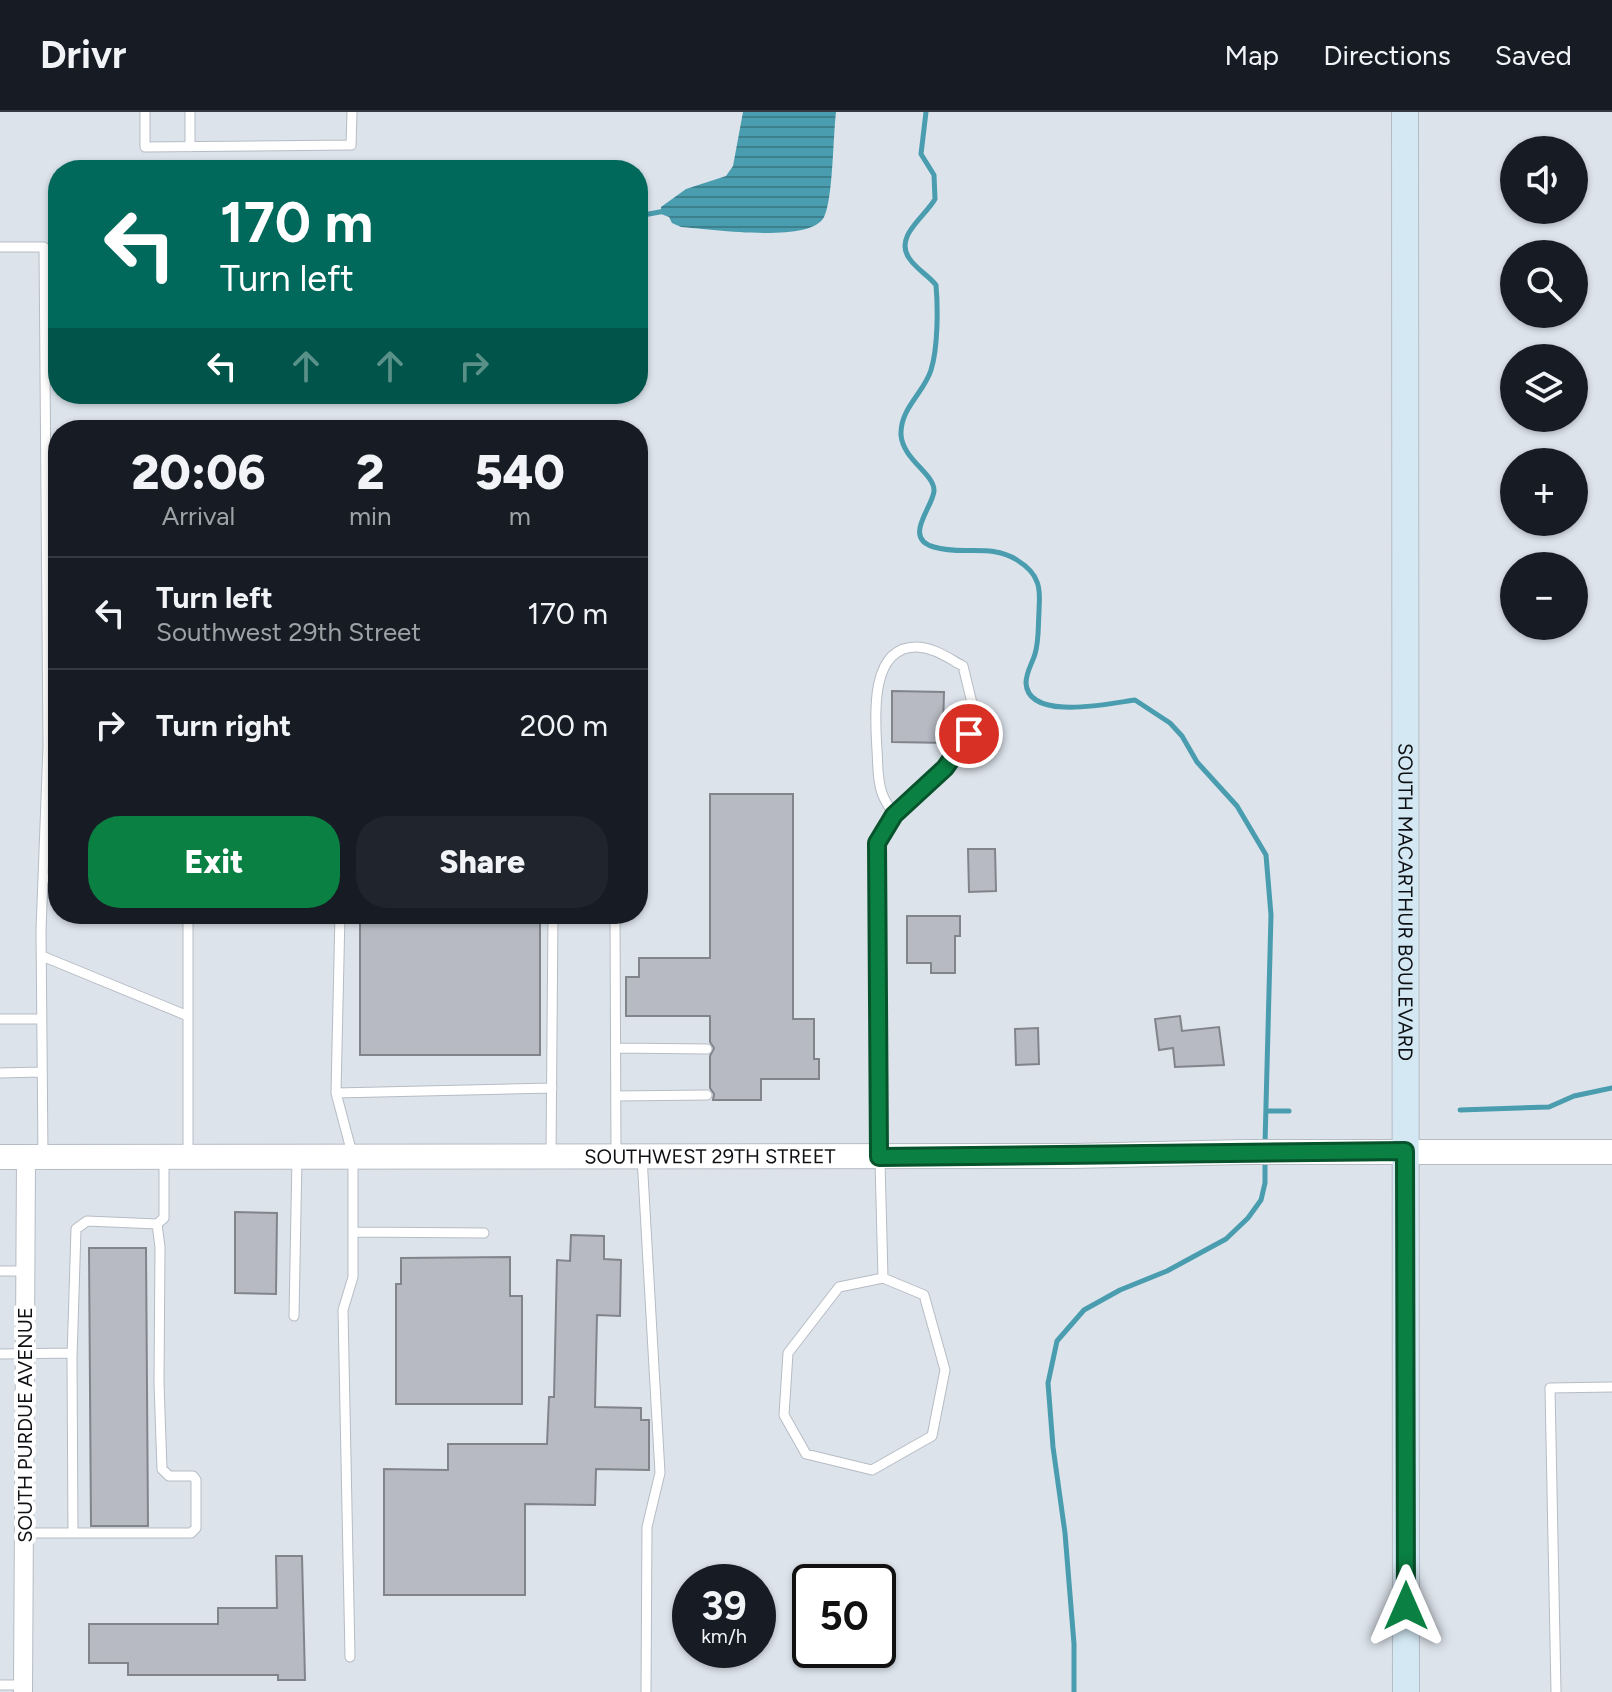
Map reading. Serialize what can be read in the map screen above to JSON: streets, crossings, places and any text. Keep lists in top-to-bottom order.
{
  "streets": {
    "main road": ["SOUTH MACARTHUR BOULEVARD"],
    "street": ["SOUTHWEST 29TH STREET", "SOUTH PURDUE AVENUE"]
  },
  "crossings": [
    ["SOUTH MACARTHUR BOULEVARD", "SOUTHWEST 29TH STREET"],
    ["SOUTHWEST 29TH STREET", "SOUTH PURDUE AVENUE"]
  ],
  "page": {
    "header": "Drivr",
    "nav": ["Map", "Directions", "Saved"],
    "map_buttons": ["+", "−"],
    "turn": ["170 m", "Turn left"],
    "eta": [
      "20:06",
      "Arrival",
      "2",
      "min",
      "540",
      "m"
    ],
    "list": [
      {
        "name": "Turn left",
        "note": "Southwest 29th Street",
        "value": "170 m"
      },
      {
        "name": "Turn right",
        "value": "200 m"
      }
    ],
    "buttons": ["Exit", "Share"],
    "speed": "39 km/h",
    "limit": "50"
  }
}
